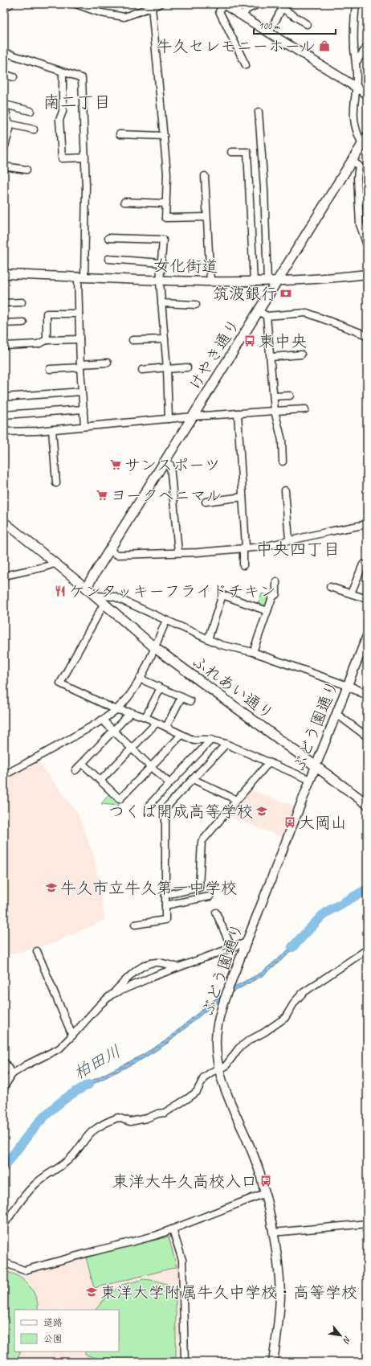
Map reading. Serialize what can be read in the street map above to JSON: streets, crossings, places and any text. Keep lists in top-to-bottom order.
{
  "streets": {
    "main road": ["けやき通り", "ふれあい通り"],
    "street": ["女化街道", "ぶどう園通り"]
  },
  "crossings": [
    ["女化街道", "けやき通り"],
    ["けやき通り", "ふれあい通り"],
    ["ふれあい通り", "ぶどう園通り"]
  ],
  "districts": ["南二丁目", "中央四丁目"],
  "water": ["柏田川"],
  "places": {
    "shop": ["牛久セレモニーホール"],
    "bank": ["筑波銀行"],
    "bus stop": ["東中央", "大岡山", "東洋大牛久高校入口"],
    "supermarket": ["サンスポーツ", "ヨークベニマル"],
    "restaurant": ["ケンタッキーフライドチキン"],
    "school or university": ["つくば開成高等学校", "牛久市立牛久第一中学校", "東洋大学附属牛久中学校・高等学校"]
  },
  "legend": ["道路", "公園"],
  "scale_bar": "100 m",
  "north": "bottom right"
}
